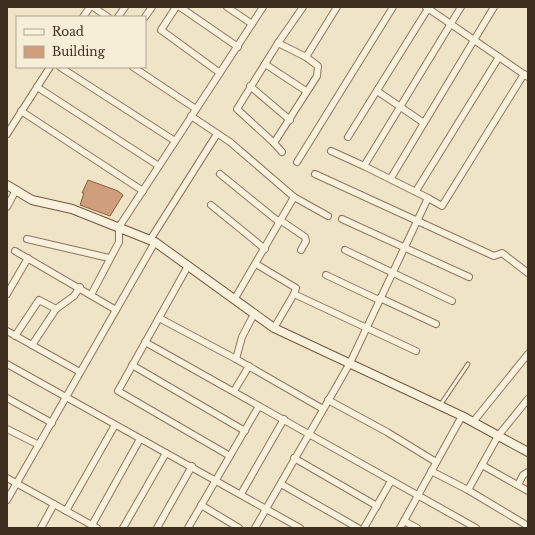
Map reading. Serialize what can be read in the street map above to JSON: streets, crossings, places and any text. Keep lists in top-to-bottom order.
{
  "legend": ["Road", "Building"]
}
